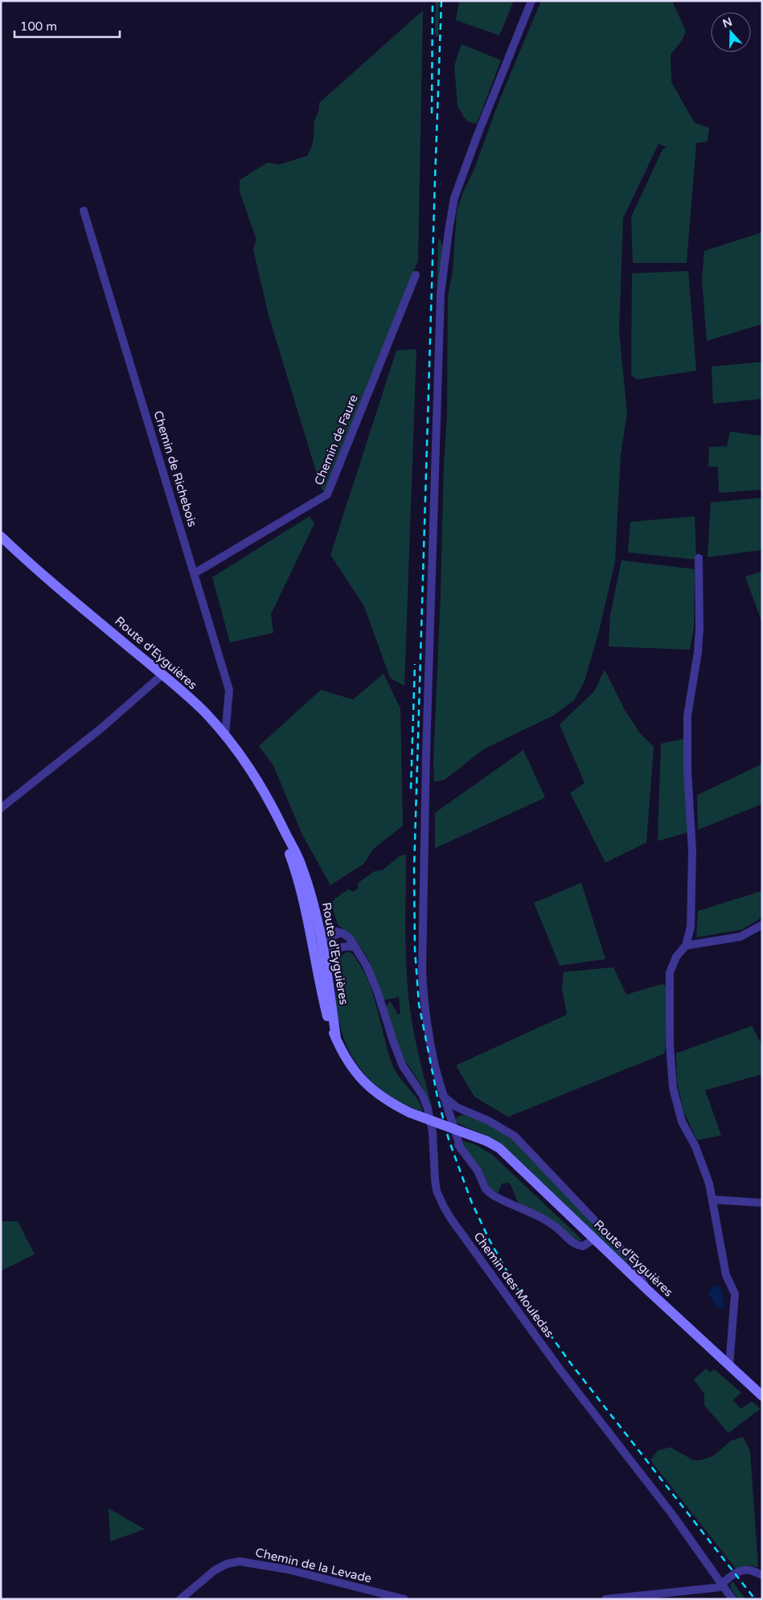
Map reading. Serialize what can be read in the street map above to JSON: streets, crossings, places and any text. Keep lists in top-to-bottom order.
{
  "streets": {
    "main road": ["Route d'Eyguières"],
    "street": [
      "Chemin de Faure",
      "Chemin de Richebois",
      "Chemin des Mouledas",
      "Chemin de la Levade"
    ]
  },
  "crossings": [
    ["Chemin de Faure", "Chemin de Richebois"],
    ["Chemin de Richebois", "Route d'Eyguières"]
  ],
  "scale_bar": "100 m",
  "north": "top"
}
